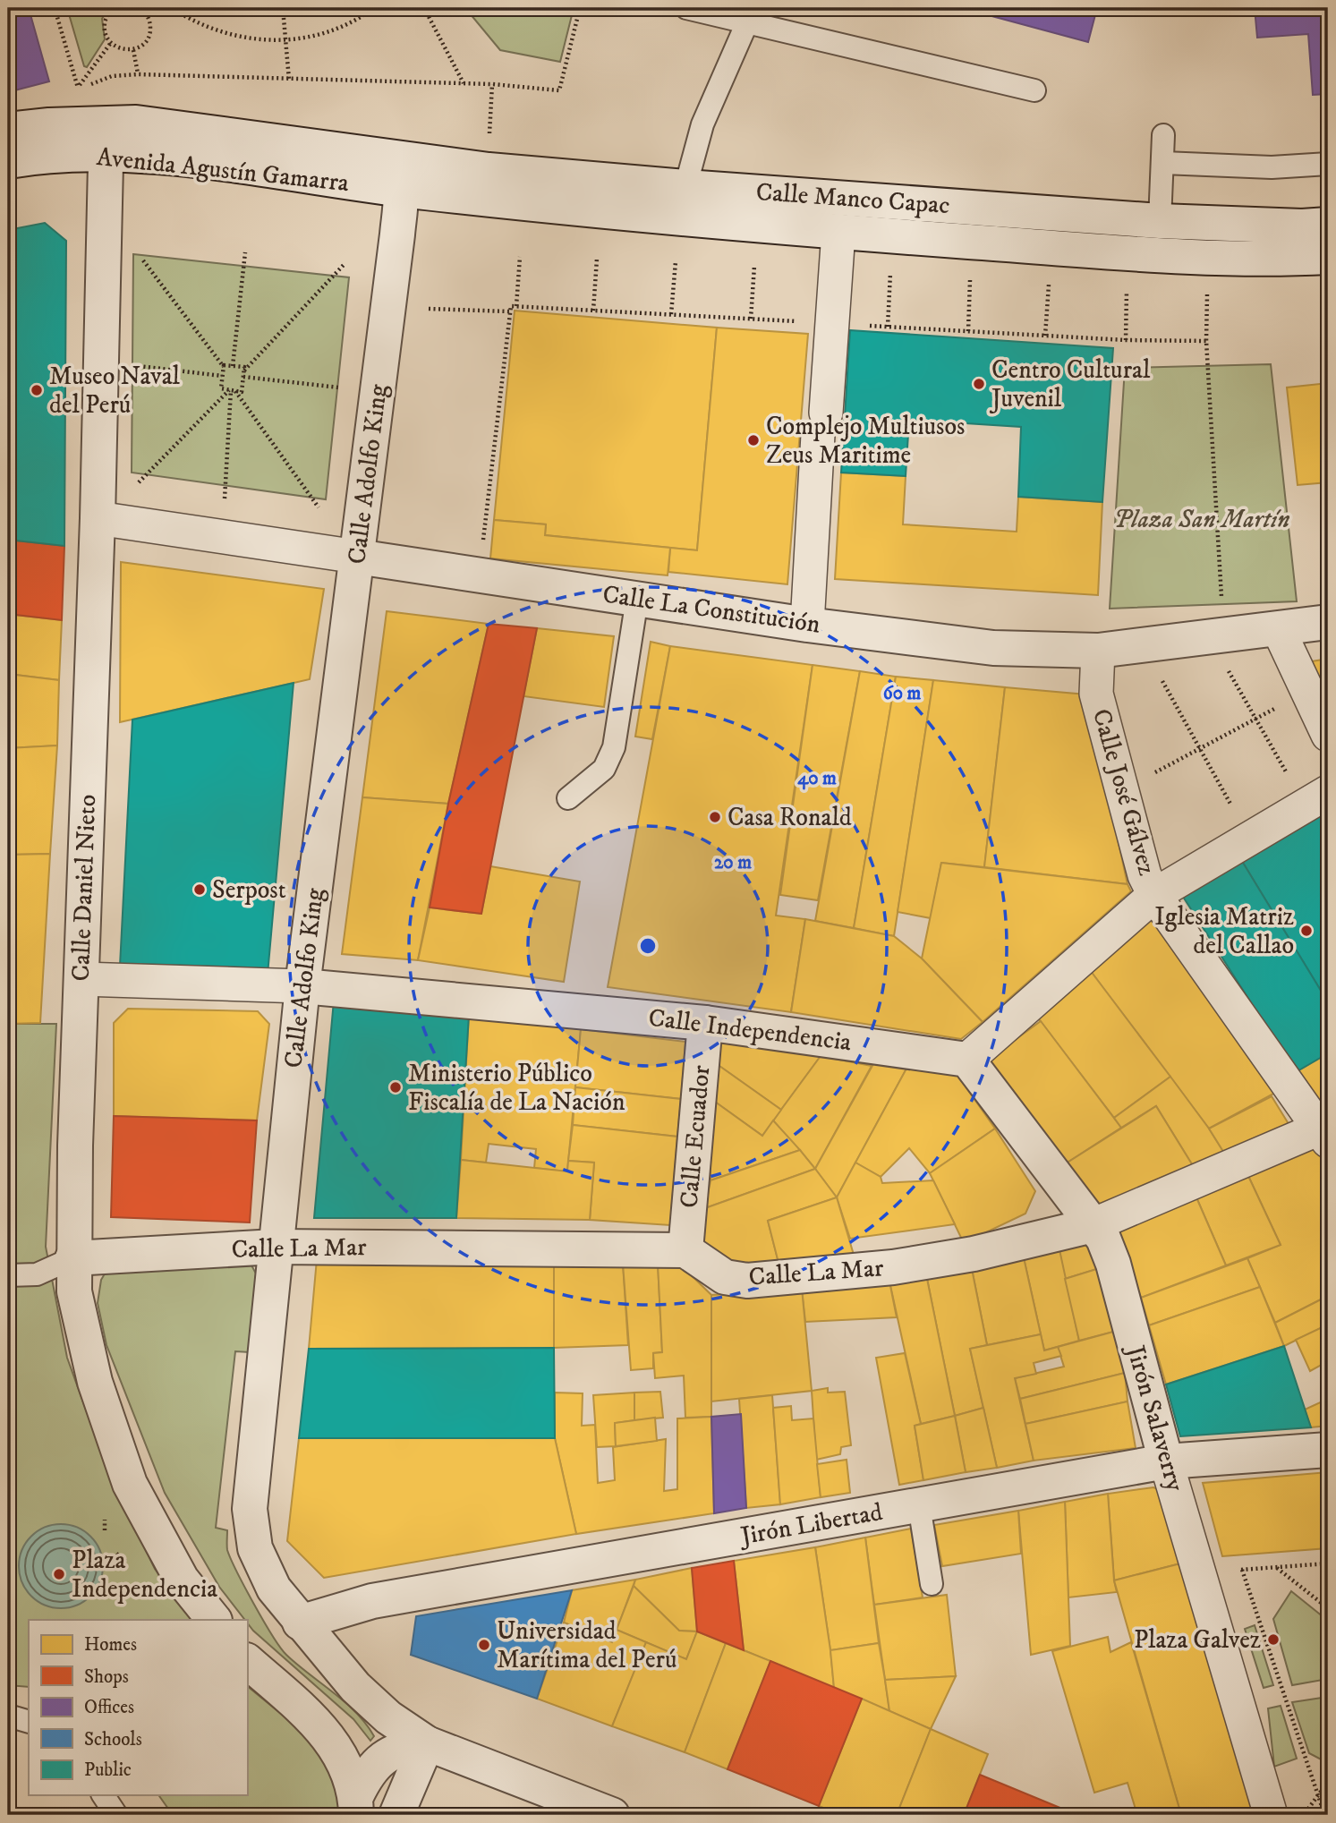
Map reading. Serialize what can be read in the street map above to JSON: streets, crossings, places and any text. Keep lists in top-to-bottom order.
{
  "streets": {
    "street": [
      "Avenida Agustín Gamarra",
      "Calle Manco Capac",
      "Calle Adolfo King",
      "Calle La Constitución",
      "Calle José Gálvez",
      "Calle Daniel Nieto",
      "Calle Independencia",
      "Calle Ecuador",
      "Calle La Mar",
      "Jirón Salaverry",
      "Jirón Libertad"
    ]
  },
  "crossings": [
    ["Avenida Agustín Gamarra", "Calle Manco Capac"],
    ["Avenida Agustín Gamarra", "Calle Adolfo King"],
    ["Avenida Agustín Gamarra", "Calle Daniel Nieto"],
    ["Calle Manco Capac", "Calle Adolfo King"],
    ["Calle Adolfo King", "Calle La Constitución"],
    ["Calle Adolfo King", "Calle Independencia"],
    ["Calle Adolfo King", "Calle La Mar"],
    ["Calle Adolfo King", "Jirón Libertad"],
    ["Calle La Constitución", "Calle José Gálvez"],
    ["Calle La Constitución", "Calle Daniel Nieto"],
    ["Calle José Gálvez", "Calle La Mar"],
    ["Calle Daniel Nieto", "Calle Independencia"],
    ["Calle Daniel Nieto", "Calle La Mar"],
    ["Calle Independencia", "Calle Ecuador"],
    ["Calle Independencia", "Jirón Salaverry"],
    ["Calle Ecuador", "Calle La Mar"],
    ["Calle La Mar", "Jirón Salaverry"],
    ["Jirón Salaverry", "Jirón Libertad"]
  ],
  "parks": ["Plaza San Martín"],
  "places": [
    "Centro Cultural Juvenil",
    "Museo Naval del Perú",
    "Complejo Multiusos Zeus Maritime",
    "Casa Ronald",
    "Serpost",
    "Iglesia Matriz del Callao",
    "Ministerio Público Fiscalía de La Nación",
    "Plaza Independencia",
    "Plaza Galvez",
    "Universidad Marítima del Perú"
  ],
  "legend": [
    "Homes",
    "Shops",
    "Offices",
    "Schools",
    "Public"
  ],
  "rings": ["60 m", "40 m", "20 m"]
}
